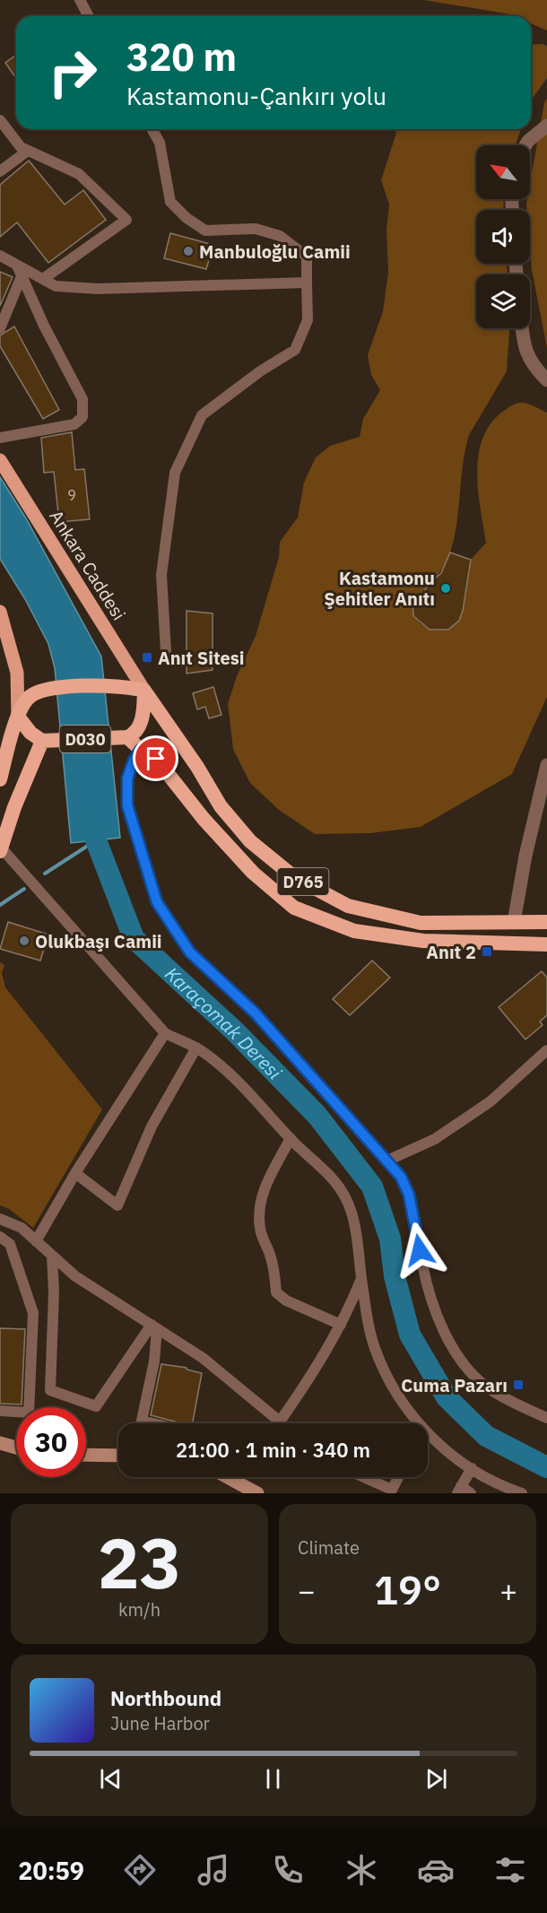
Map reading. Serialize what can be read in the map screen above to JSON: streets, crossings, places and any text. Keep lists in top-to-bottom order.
{
  "streets": {
    "highway": ["D030", "D765"],
    "main road": ["Ankara Caddesi"]
  },
  "crossings": [
    ["Ankara Caddesi", "D030"],
    ["Ankara Caddesi", "D765"],
    ["D030", "D765"]
  ],
  "water": ["Karaçomak Deresi"],
  "places": {
    "other": ["Manbuloğlu Camii", "Kastamonu Şehitler Anıtı", "Olukbaşı Camii"],
    "transit": ["Anıt Sitesi", "Anıt 2", "Cuma Pazarı"]
  },
  "house_numbers": ["9"],
  "north": "top left",
  "page": {
    "turn": ["320 m", "Kastamonu-Çankırı yolu"],
    "limit": "30",
    "trip": "21:00 · 1 min · 340 m",
    "tile": [
      ["23", "km/h"],
      "Climate"
    ],
    "heat": ["−", "19°", "+"],
    "song": ["Northbound", "June Harbor"],
    "tabs": "20:59"
  }
}
